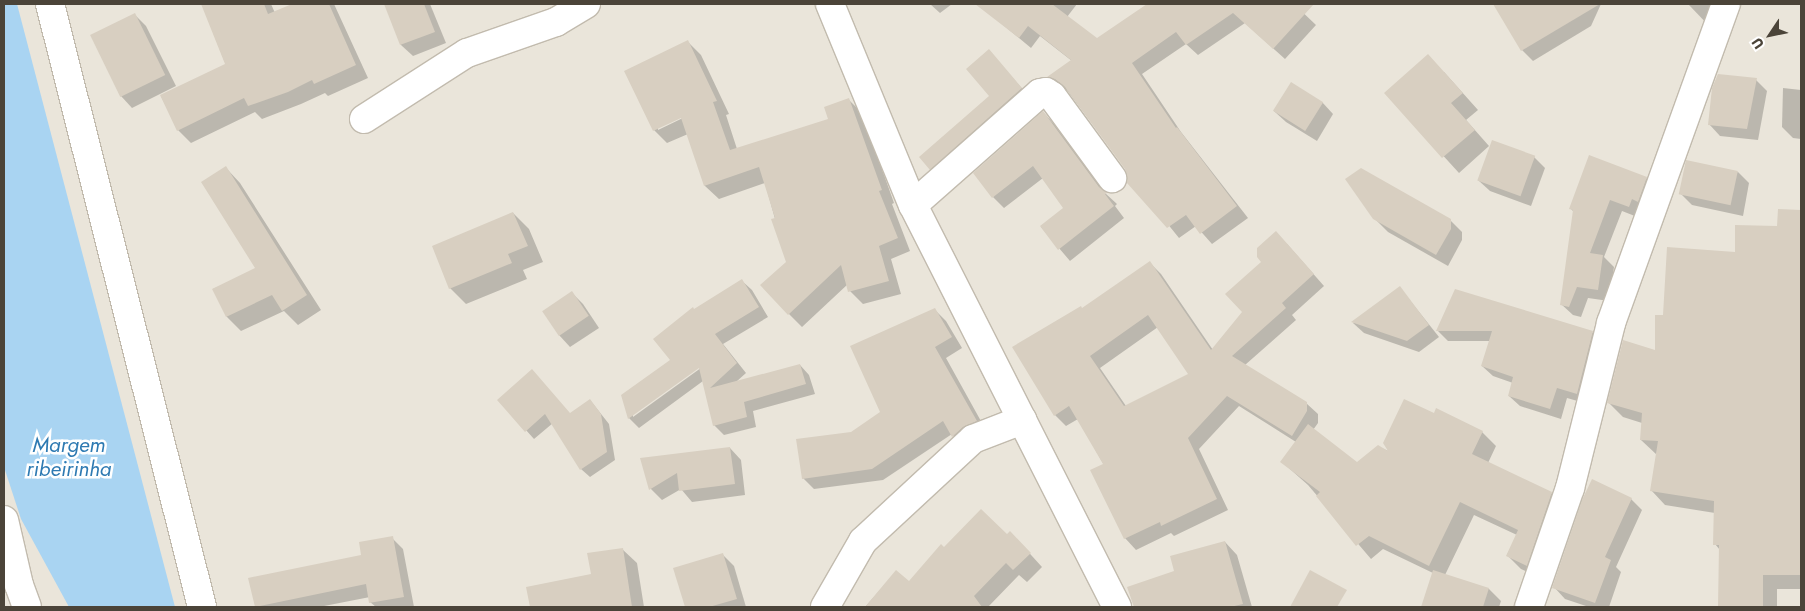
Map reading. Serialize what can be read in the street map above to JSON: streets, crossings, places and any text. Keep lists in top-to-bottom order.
{
  "water": ["Margem ribeirinha"],
  "north": "bottom left"
}
